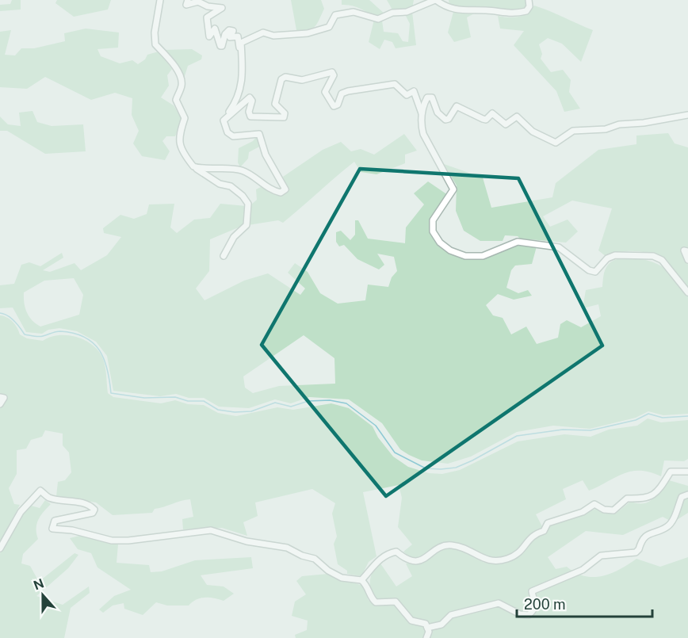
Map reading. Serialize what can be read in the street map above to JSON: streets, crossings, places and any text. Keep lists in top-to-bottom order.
{
  "scale_bar": "200 m",
  "north": "top"
}
